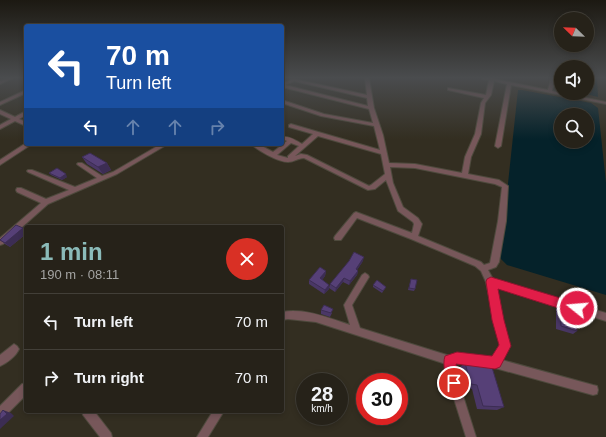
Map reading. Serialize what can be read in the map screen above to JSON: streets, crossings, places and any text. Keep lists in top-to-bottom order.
{
  "north": "top left",
  "page": {
    "turn": ["70 m", "Turn left"],
    "heading": ["1 min", "190 m · 08:11"],
    "list": [
      {
        "name": "Turn left",
        "value": "70 m"
      },
      {
        "name": "Turn right",
        "value": "70 m"
      }
    ],
    "speed": "28 km/h",
    "limit": "30"
  }
}
